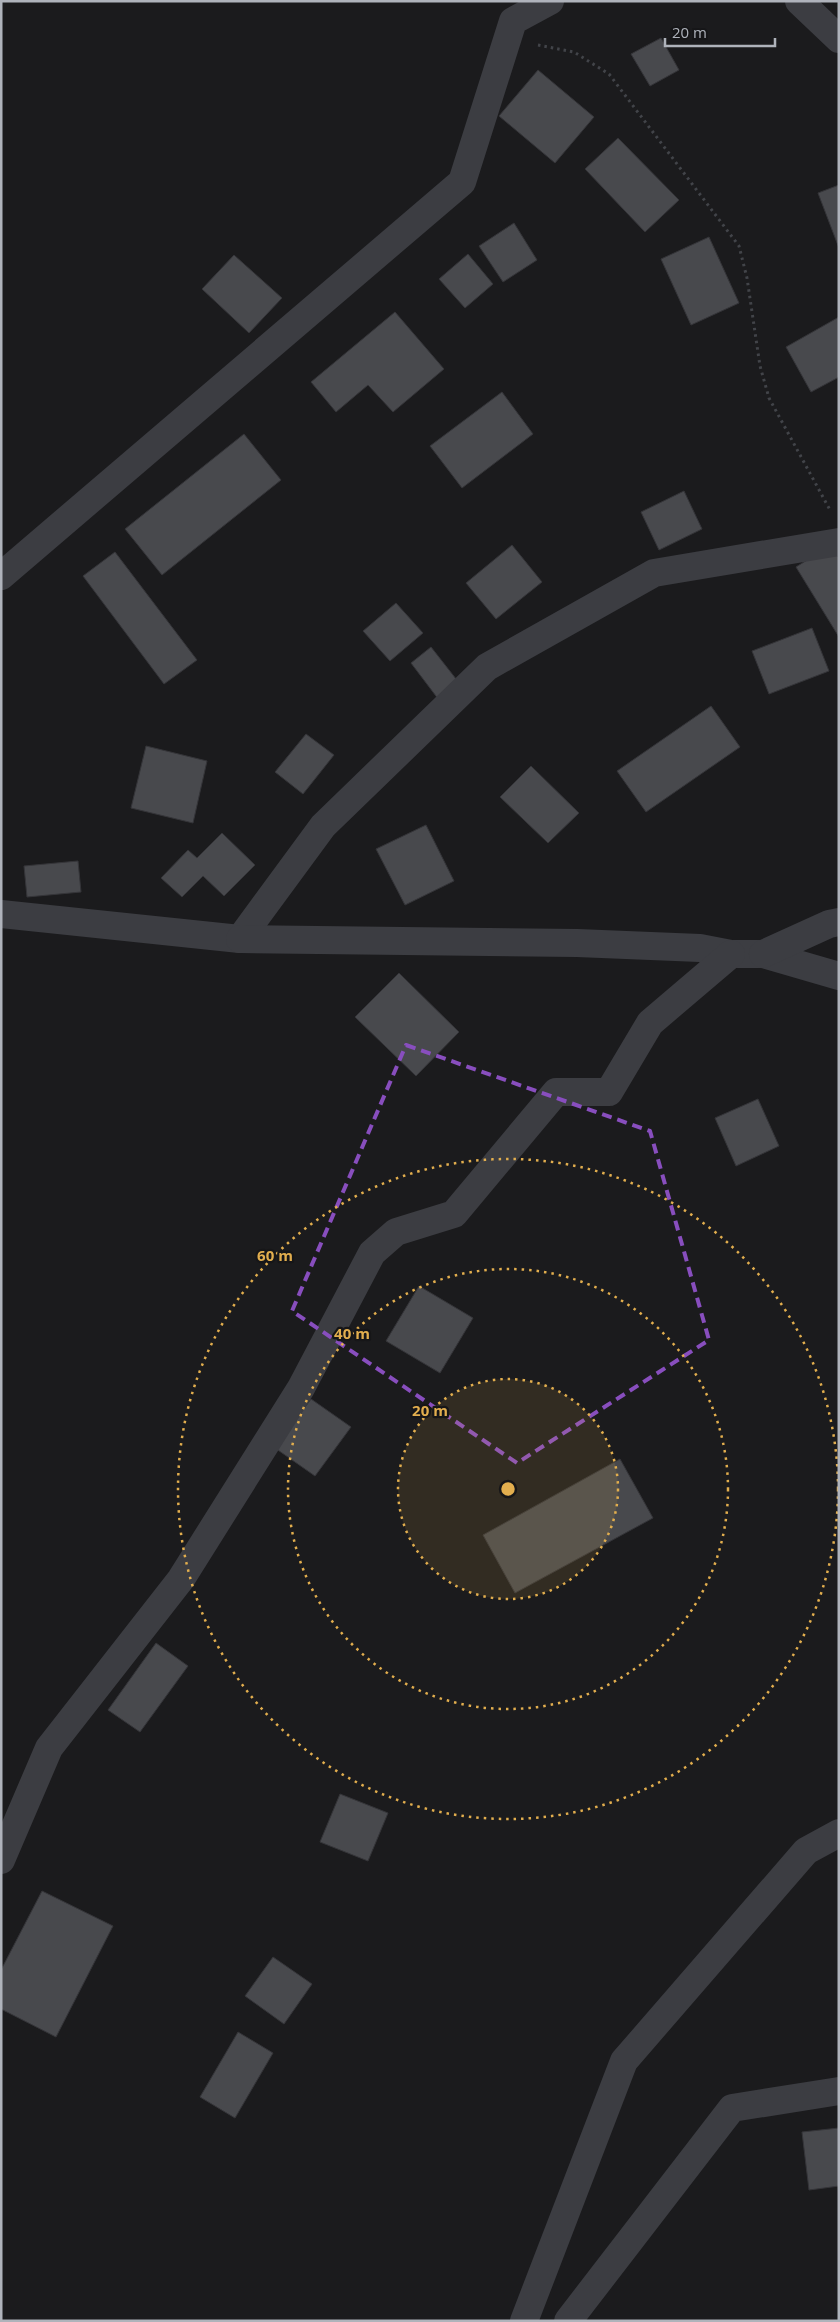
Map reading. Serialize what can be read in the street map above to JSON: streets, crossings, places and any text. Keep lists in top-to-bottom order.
{
  "scale_bar": "20 m",
  "rings": ["60 m", "40 m", "20 m"]
}
